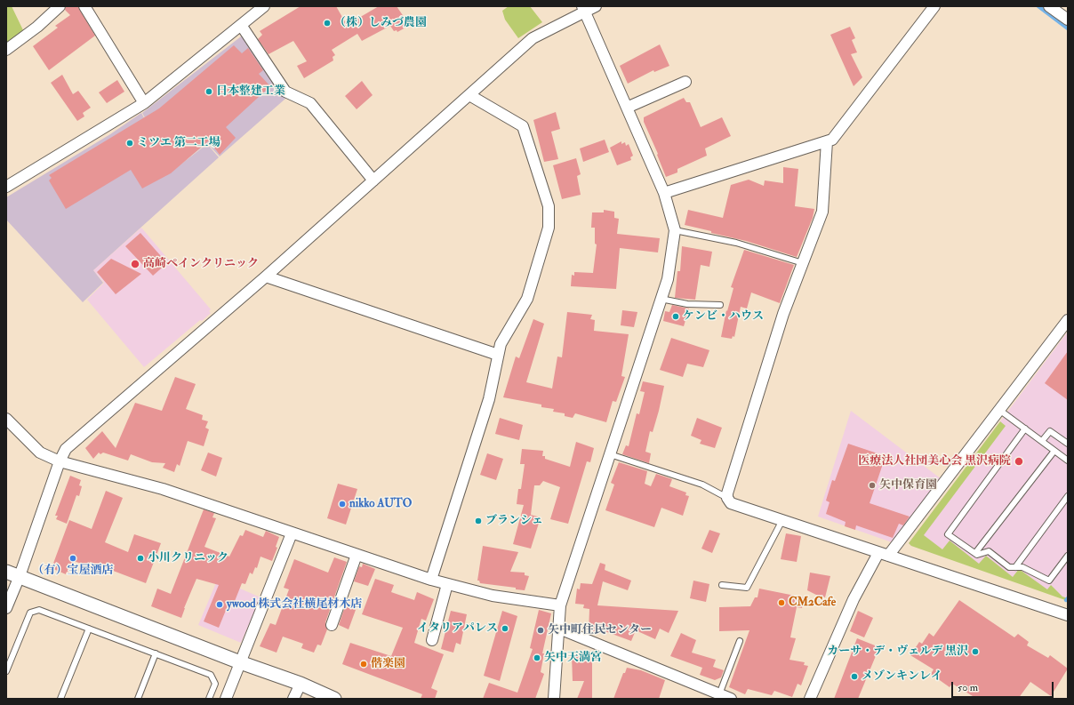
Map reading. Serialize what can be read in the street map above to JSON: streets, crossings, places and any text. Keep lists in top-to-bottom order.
{
  "places": [
    "（株）しみづ農園",
    "日本整建工業",
    "ミツエ 第二工場",
    "高崎ペインクリニック",
    "ケンビ・ハウス",
    "医療法人社団美心会 黒沢病院",
    "矢中保育園",
    "nikko AUTO",
    "ブランシェ",
    "（有）宝屋酒店",
    "小川クリニック",
    "CM2Cafe",
    "ywood 株式会社横尾材木店",
    "イタリアパレス",
    "矢中町住民センター",
    "カーサ・デ・ヴェルデ 黒沢",
    "矢中天満宮",
    "偕楽園",
    "メゾンキンレイ"
  ],
  "scale_bar": "50 m"
}
